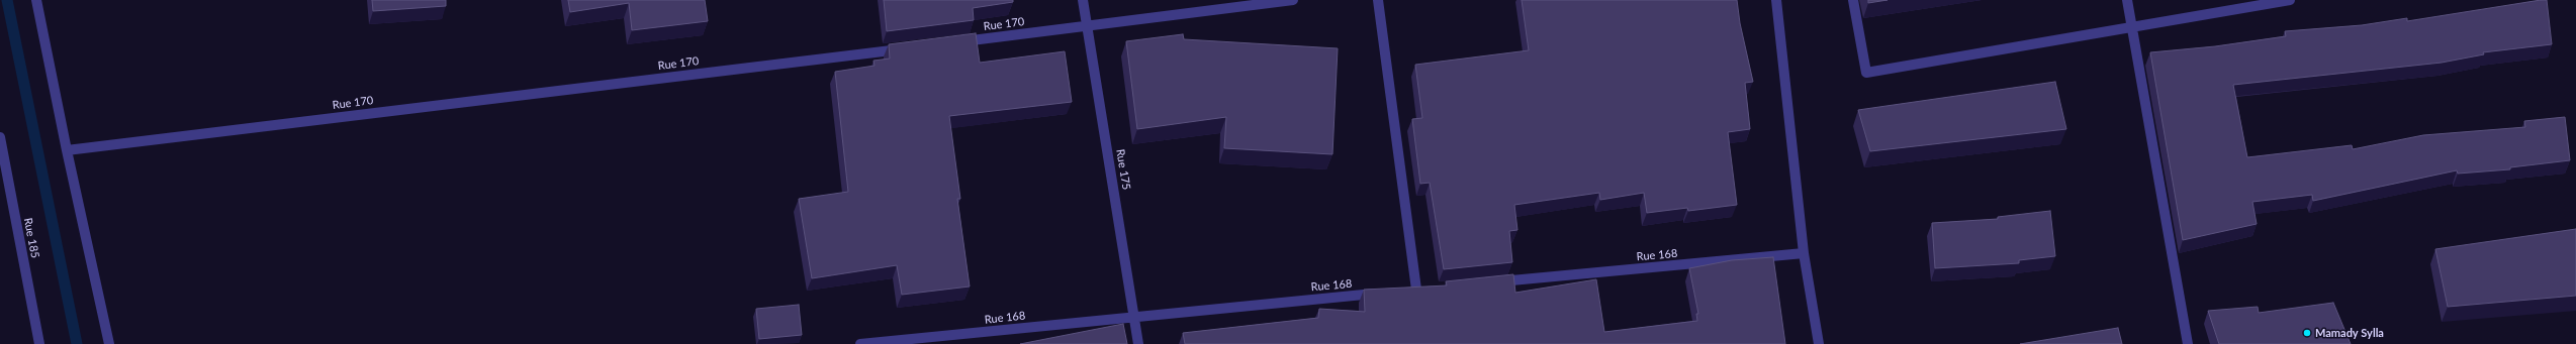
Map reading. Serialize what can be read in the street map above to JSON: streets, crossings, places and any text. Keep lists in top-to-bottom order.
{
  "streets": {
    "street": [
      "Rue 170",
      "Rue 175",
      "Rue 185",
      "Rue 168"
    ]
  },
  "crossings": [
    ["Rue 170", "Rue 175"],
    ["Rue 175", "Rue 168"]
  ],
  "places": ["Mamady Sylla"]
}
